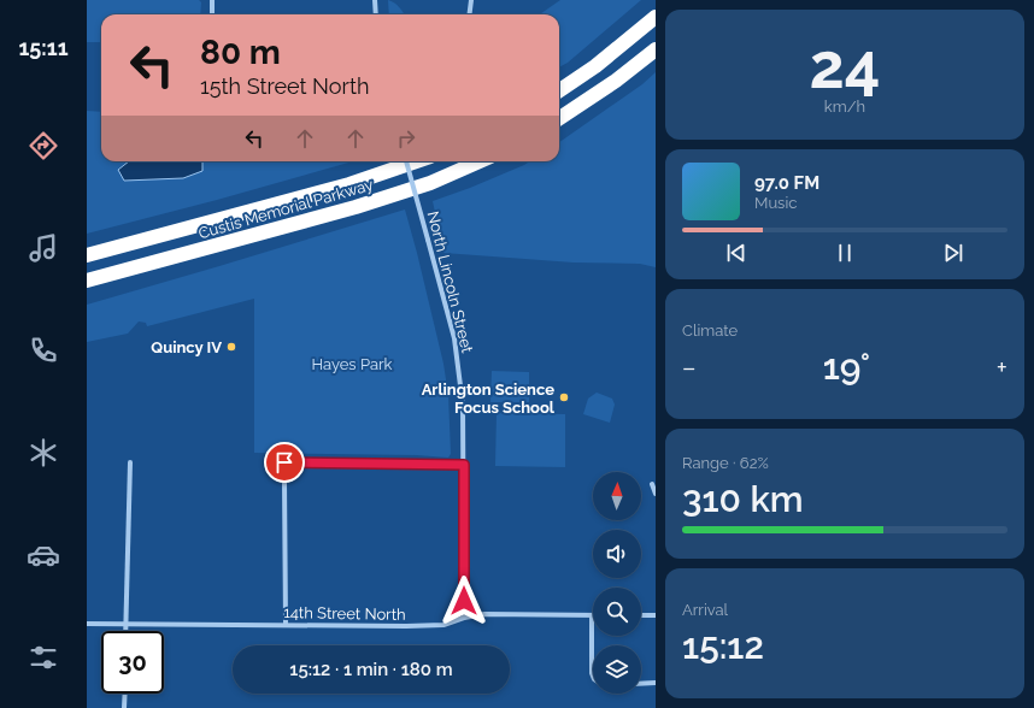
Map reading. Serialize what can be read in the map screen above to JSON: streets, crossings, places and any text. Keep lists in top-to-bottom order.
{
  "streets": {
    "highway": ["Custis Memorial Parkway"],
    "street": ["North Lincoln Street", "14th Street North"]
  },
  "crossings": [
    ["North Lincoln Street", "14th Street North"]
  ],
  "parks": ["Hayes Park"],
  "places": ["Quincy IV", "Arlington Science Focus School"],
  "north": "top",
  "page": {
    "tabs": "15:11",
    "tile": [
      ["24", "km/h"],
      "Climate",
      ["Range · 62%", "310 km"],
      ["Arrival", "15:12"]
    ],
    "turn": ["80 m", "15th Street North"],
    "song": ["97.0 FM", "Music"],
    "heat": ["−", "19°", "+"],
    "limit": "30",
    "trip": "15:12 · 1 min · 180 m"
  }
}
